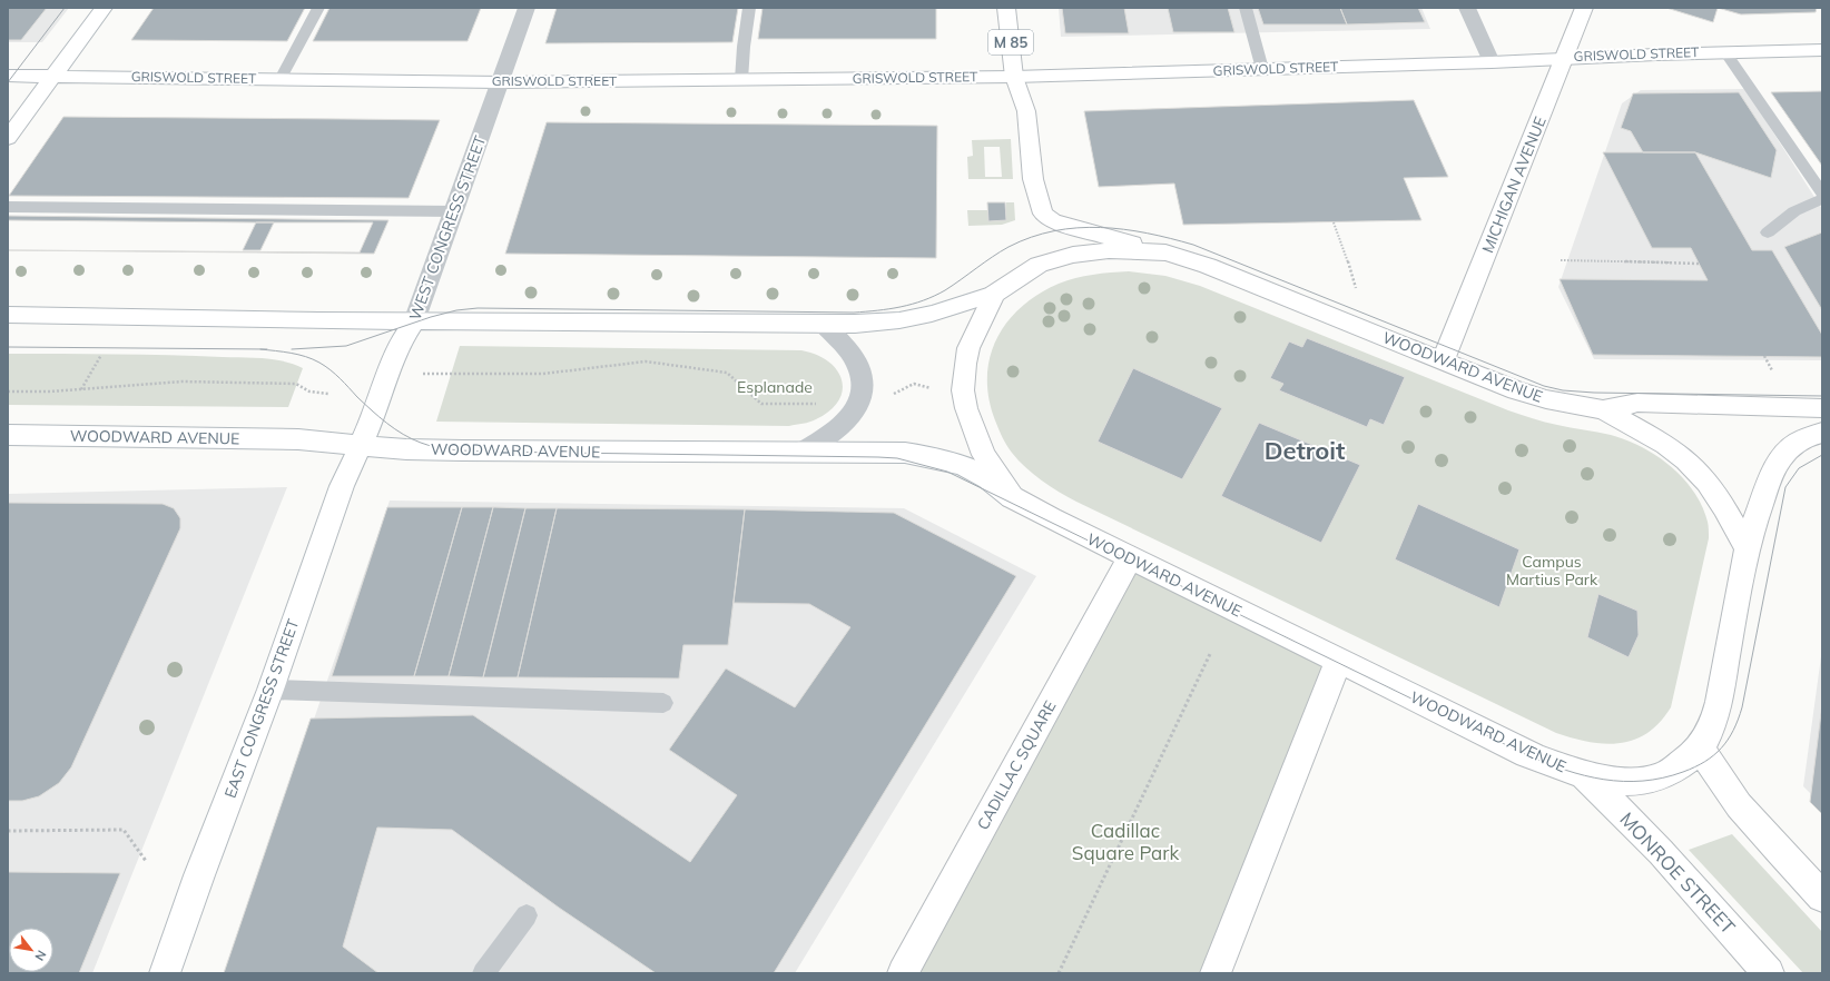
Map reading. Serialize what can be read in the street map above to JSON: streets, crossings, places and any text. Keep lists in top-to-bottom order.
{
  "streets": {
    "street": [
      "M 85",
      "GRISWOLD STREET",
      "MICHIGAN AVENUE",
      "WEST CONGRESS STREET",
      "WOODWARD AVENUE",
      "EAST CONGRESS STREET",
      "CADILLAC SQUARE",
      "MONROE STREET"
    ]
  },
  "crossings": [
    ["M 85", "GRISWOLD STREET"],
    ["GRISWOLD STREET", "MICHIGAN AVENUE"],
    ["GRISWOLD STREET", "WEST CONGRESS STREET"],
    ["MICHIGAN AVENUE", "WOODWARD AVENUE"],
    ["WEST CONGRESS STREET", "WOODWARD AVENUE"],
    ["WEST CONGRESS STREET", "EAST CONGRESS STREET"],
    ["WOODWARD AVENUE", "EAST CONGRESS STREET"],
    ["WOODWARD AVENUE", "CADILLAC SQUARE"],
    ["WOODWARD AVENUE", "MONROE STREET"]
  ],
  "districts": ["Detroit"],
  "parks": ["Esplanade", "Campus Martius Park", "Cadillac Square Park"],
  "north": "bottom right"
}
